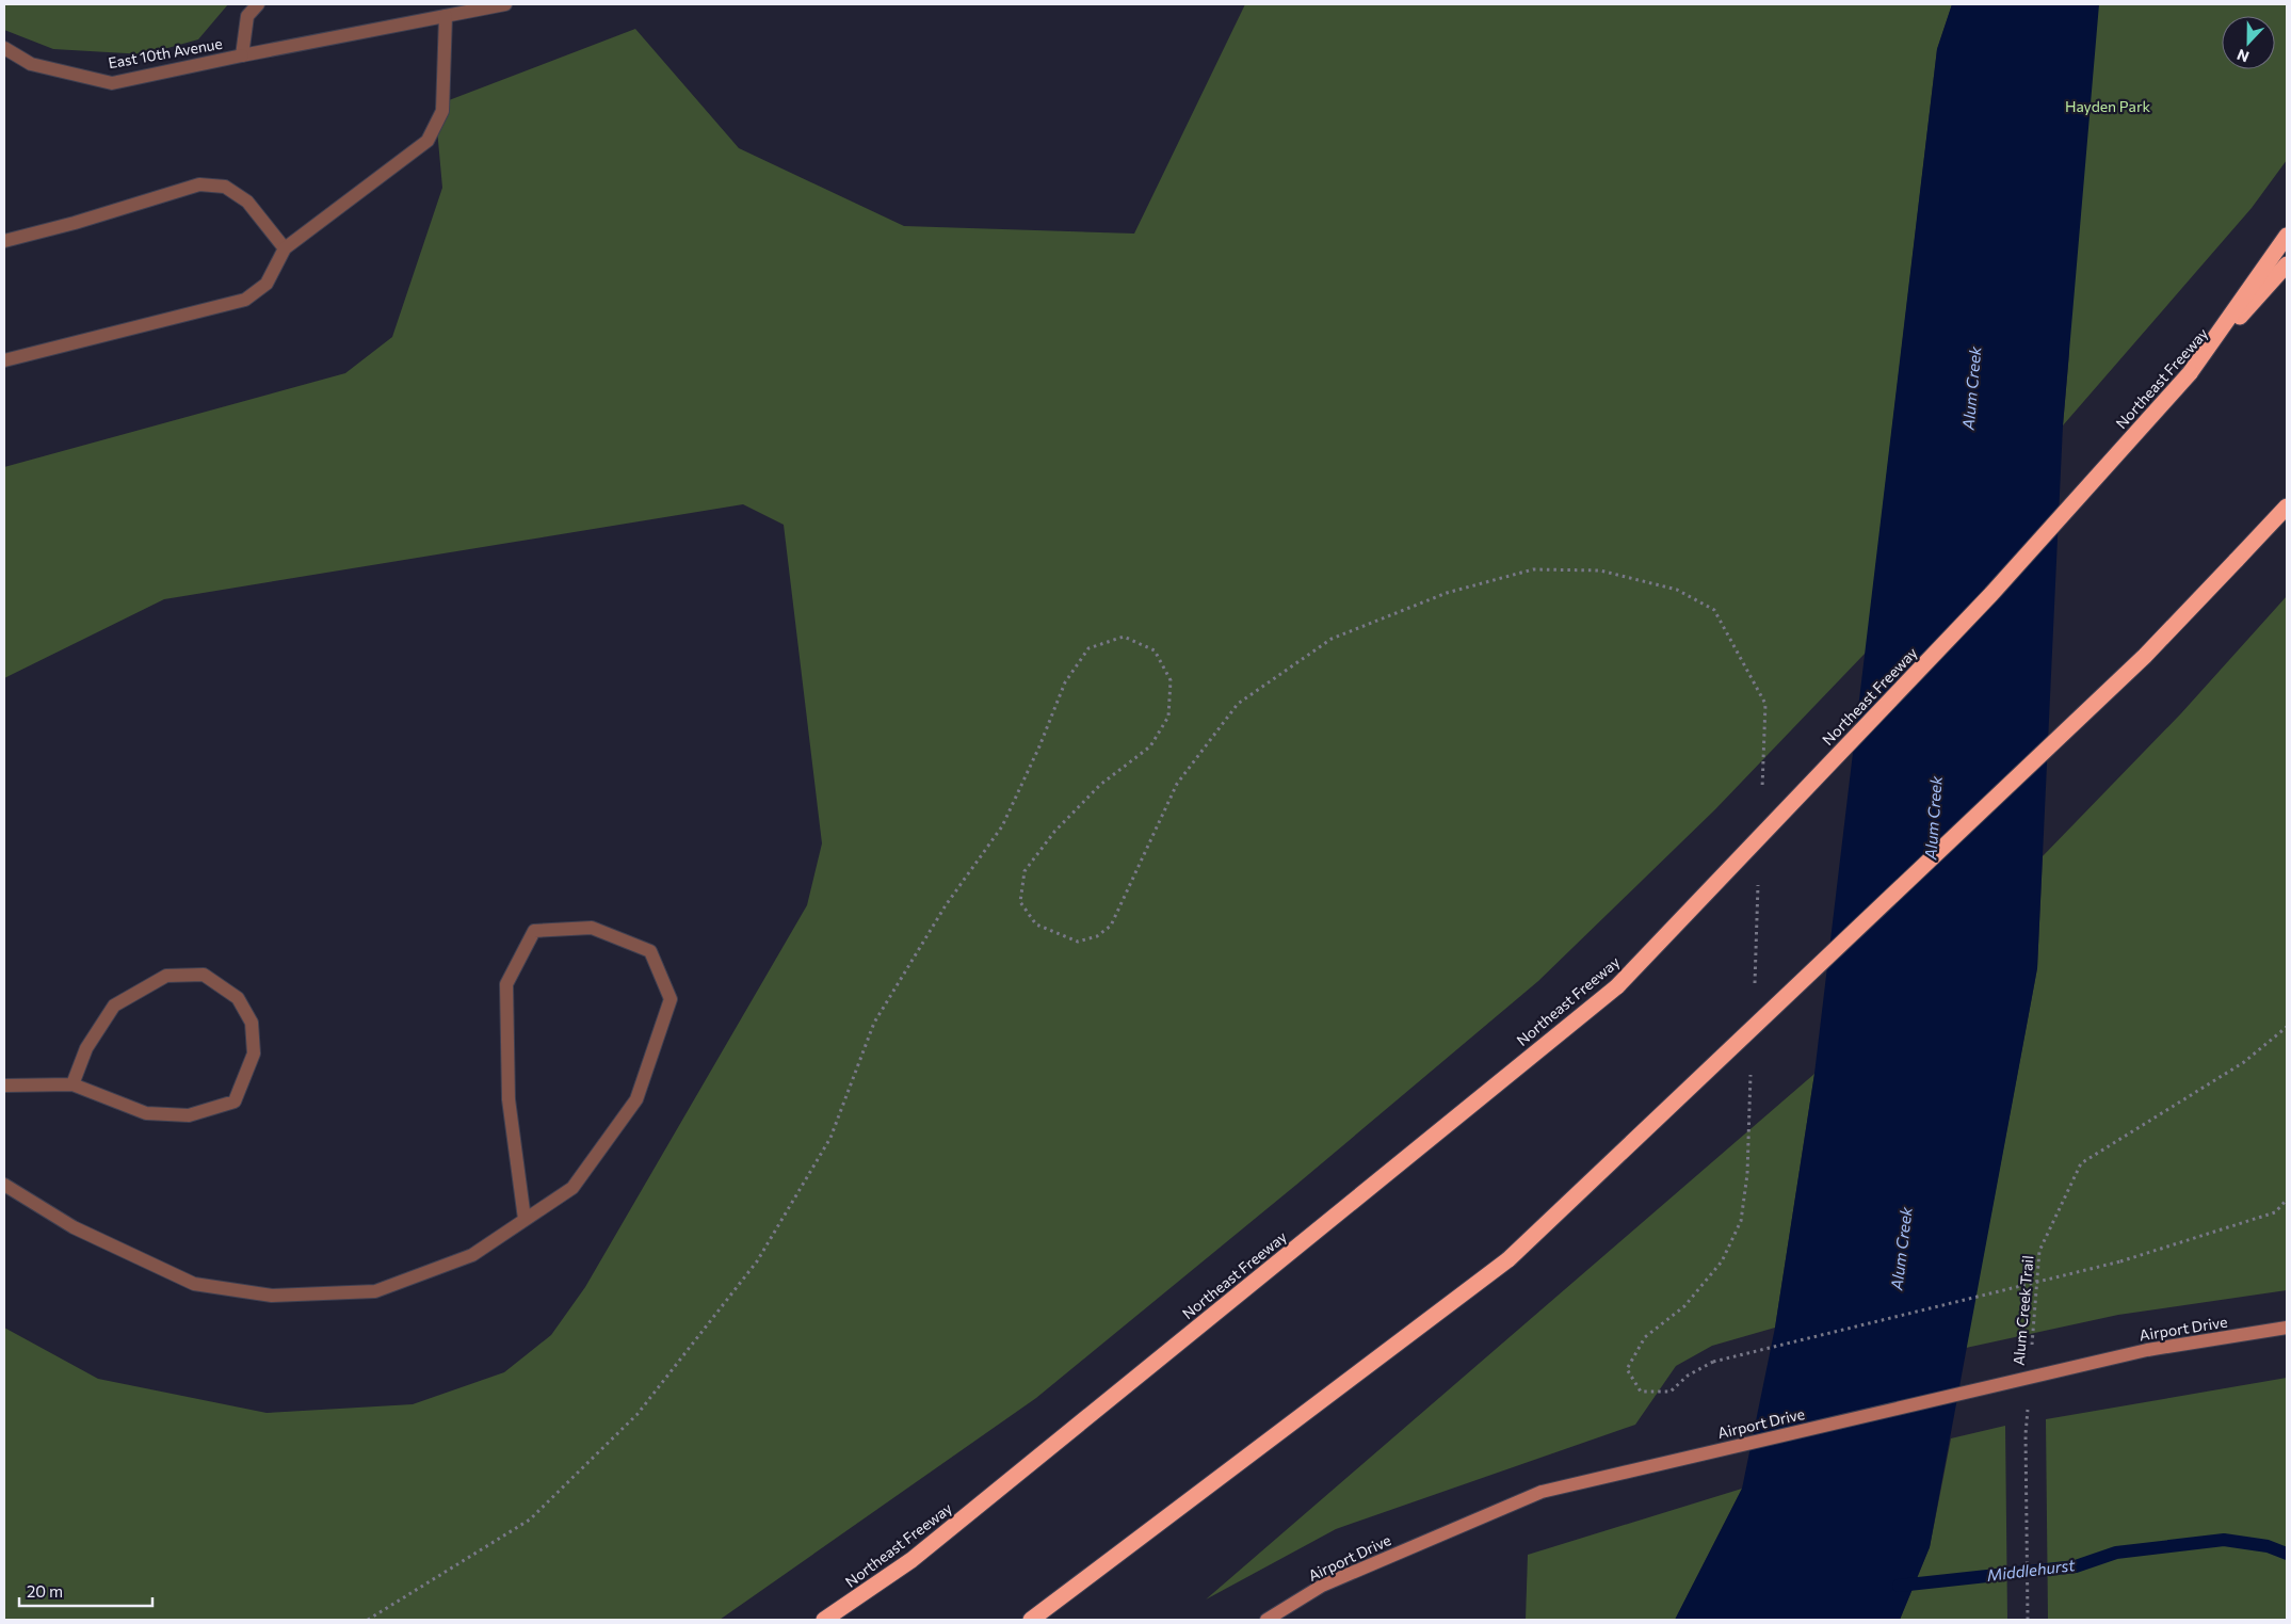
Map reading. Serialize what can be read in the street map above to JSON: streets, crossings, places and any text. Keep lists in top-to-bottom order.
{
  "streets": {
    "highway": ["Northeast Freeway"],
    "main road": ["Airport Drive"],
    "street": ["East 10th Avenue"],
    "path": ["Alum Creek Trail"]
  },
  "water": ["Alum Creek", "Middlehurst"],
  "parks": ["Hayden Park"],
  "scale_bar": "20 m",
  "north": "bottom"
}
